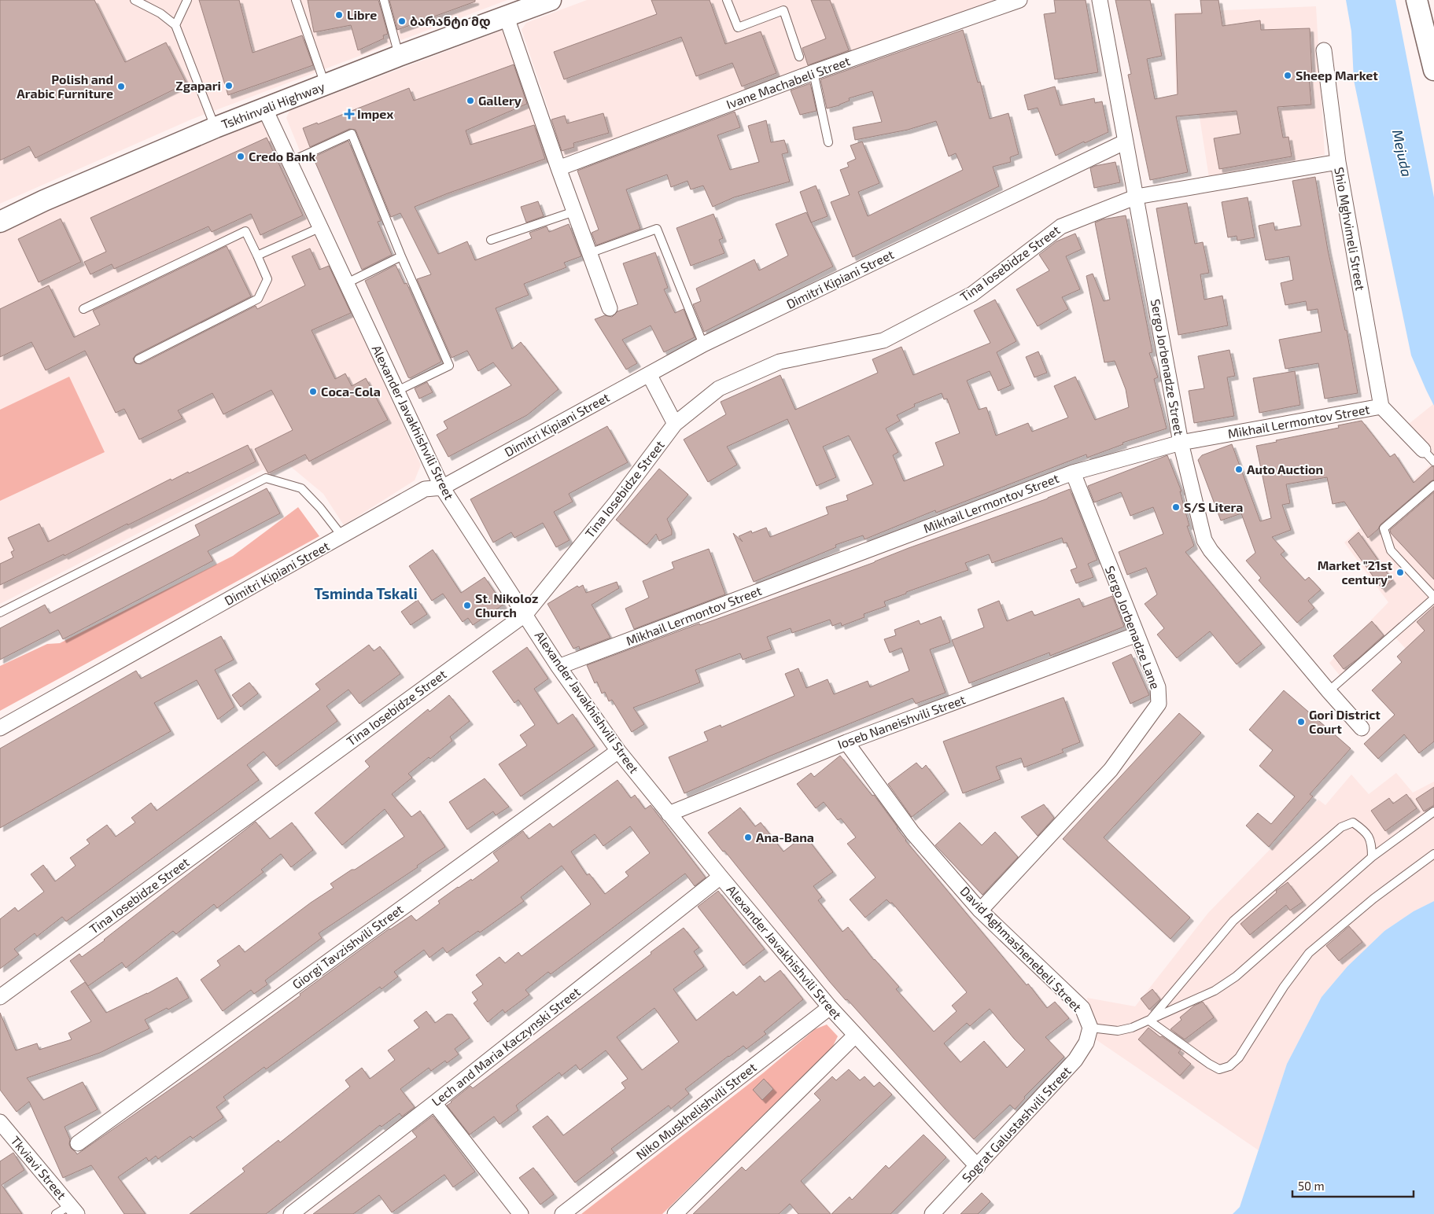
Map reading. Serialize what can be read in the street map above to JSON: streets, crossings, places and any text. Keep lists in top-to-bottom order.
{
  "streets": {
    "main road": ["Tskhinvali Highway"],
    "street": [
      "Ivane Machabeli Street",
      "Shio Mghvimeli Street",
      "Tina Iosebidze Street",
      "Dimitri Kipiani Street",
      "Sergo Jorbenadze Street",
      "Mikhail Lermontov Street",
      "Alexander Javakhishvili Street",
      "Sergo Jorbenadze Lane",
      "Ioseb Naneishvili Street",
      "Giorgi Tavzishvili Street",
      "David Aghmashenebeli Street",
      "Lech and Maria Kaczynski Street",
      "Niko Muskhelishvili Street",
      "Sograt Galustashvili Street",
      "Tkviavi Street"
    ]
  },
  "crossings": [
    ["Tskhinvali Highway", "Alexander Javakhishvili Street"],
    ["Shio Mghvimeli Street", "Tina Iosebidze Street"],
    ["Shio Mghvimeli Street", "Mikhail Lermontov Street"],
    ["Tina Iosebidze Street", "Sergo Jorbenadze Street"],
    ["Tina Iosebidze Street", "Alexander Javakhishvili Street"],
    ["Dimitri Kipiani Street", "Sergo Jorbenadze Street"],
    ["Dimitri Kipiani Street", "Alexander Javakhishvili Street"],
    ["Sergo Jorbenadze Street", "Mikhail Lermontov Street"],
    ["Mikhail Lermontov Street", "Alexander Javakhishvili Street"],
    ["Mikhail Lermontov Street", "Sergo Jorbenadze Lane"],
    ["Alexander Javakhishvili Street", "Ioseb Naneishvili Street"],
    ["Alexander Javakhishvili Street", "Giorgi Tavzishvili Street"],
    ["Alexander Javakhishvili Street", "Lech and Maria Kaczynski Street"],
    ["Alexander Javakhishvili Street", "Niko Muskhelishvili Street"],
    ["Alexander Javakhishvili Street", "Sograt Galustashvili Street"],
    ["Sergo Jorbenadze Lane", "Ioseb Naneishvili Street"],
    ["Sergo Jorbenadze Lane", "David Aghmashenebeli Street"],
    ["Ioseb Naneishvili Street", "David Aghmashenebeli Street"],
    ["David Aghmashenebeli Street", "Sograt Galustashvili Street"]
  ],
  "districts": ["Tsminda Tskali"],
  "water": ["Mejuda"],
  "places": {
    "other": [
      "Libre",
      "ბარანტი მდ",
      "Sheep Market",
      "Zgapari",
      "Polish and Arabic Furniture",
      "Gallery",
      "Credo Bank",
      "Coca-Cola",
      "Auto Auction",
      "S/S Litera",
      "Market \"21st century\"",
      "St. Nikoloz Church",
      "Gori District Court",
      "Ana-Bana"
    ],
    "health": ["Impex"]
  },
  "scale_bar": "50 m"
}
